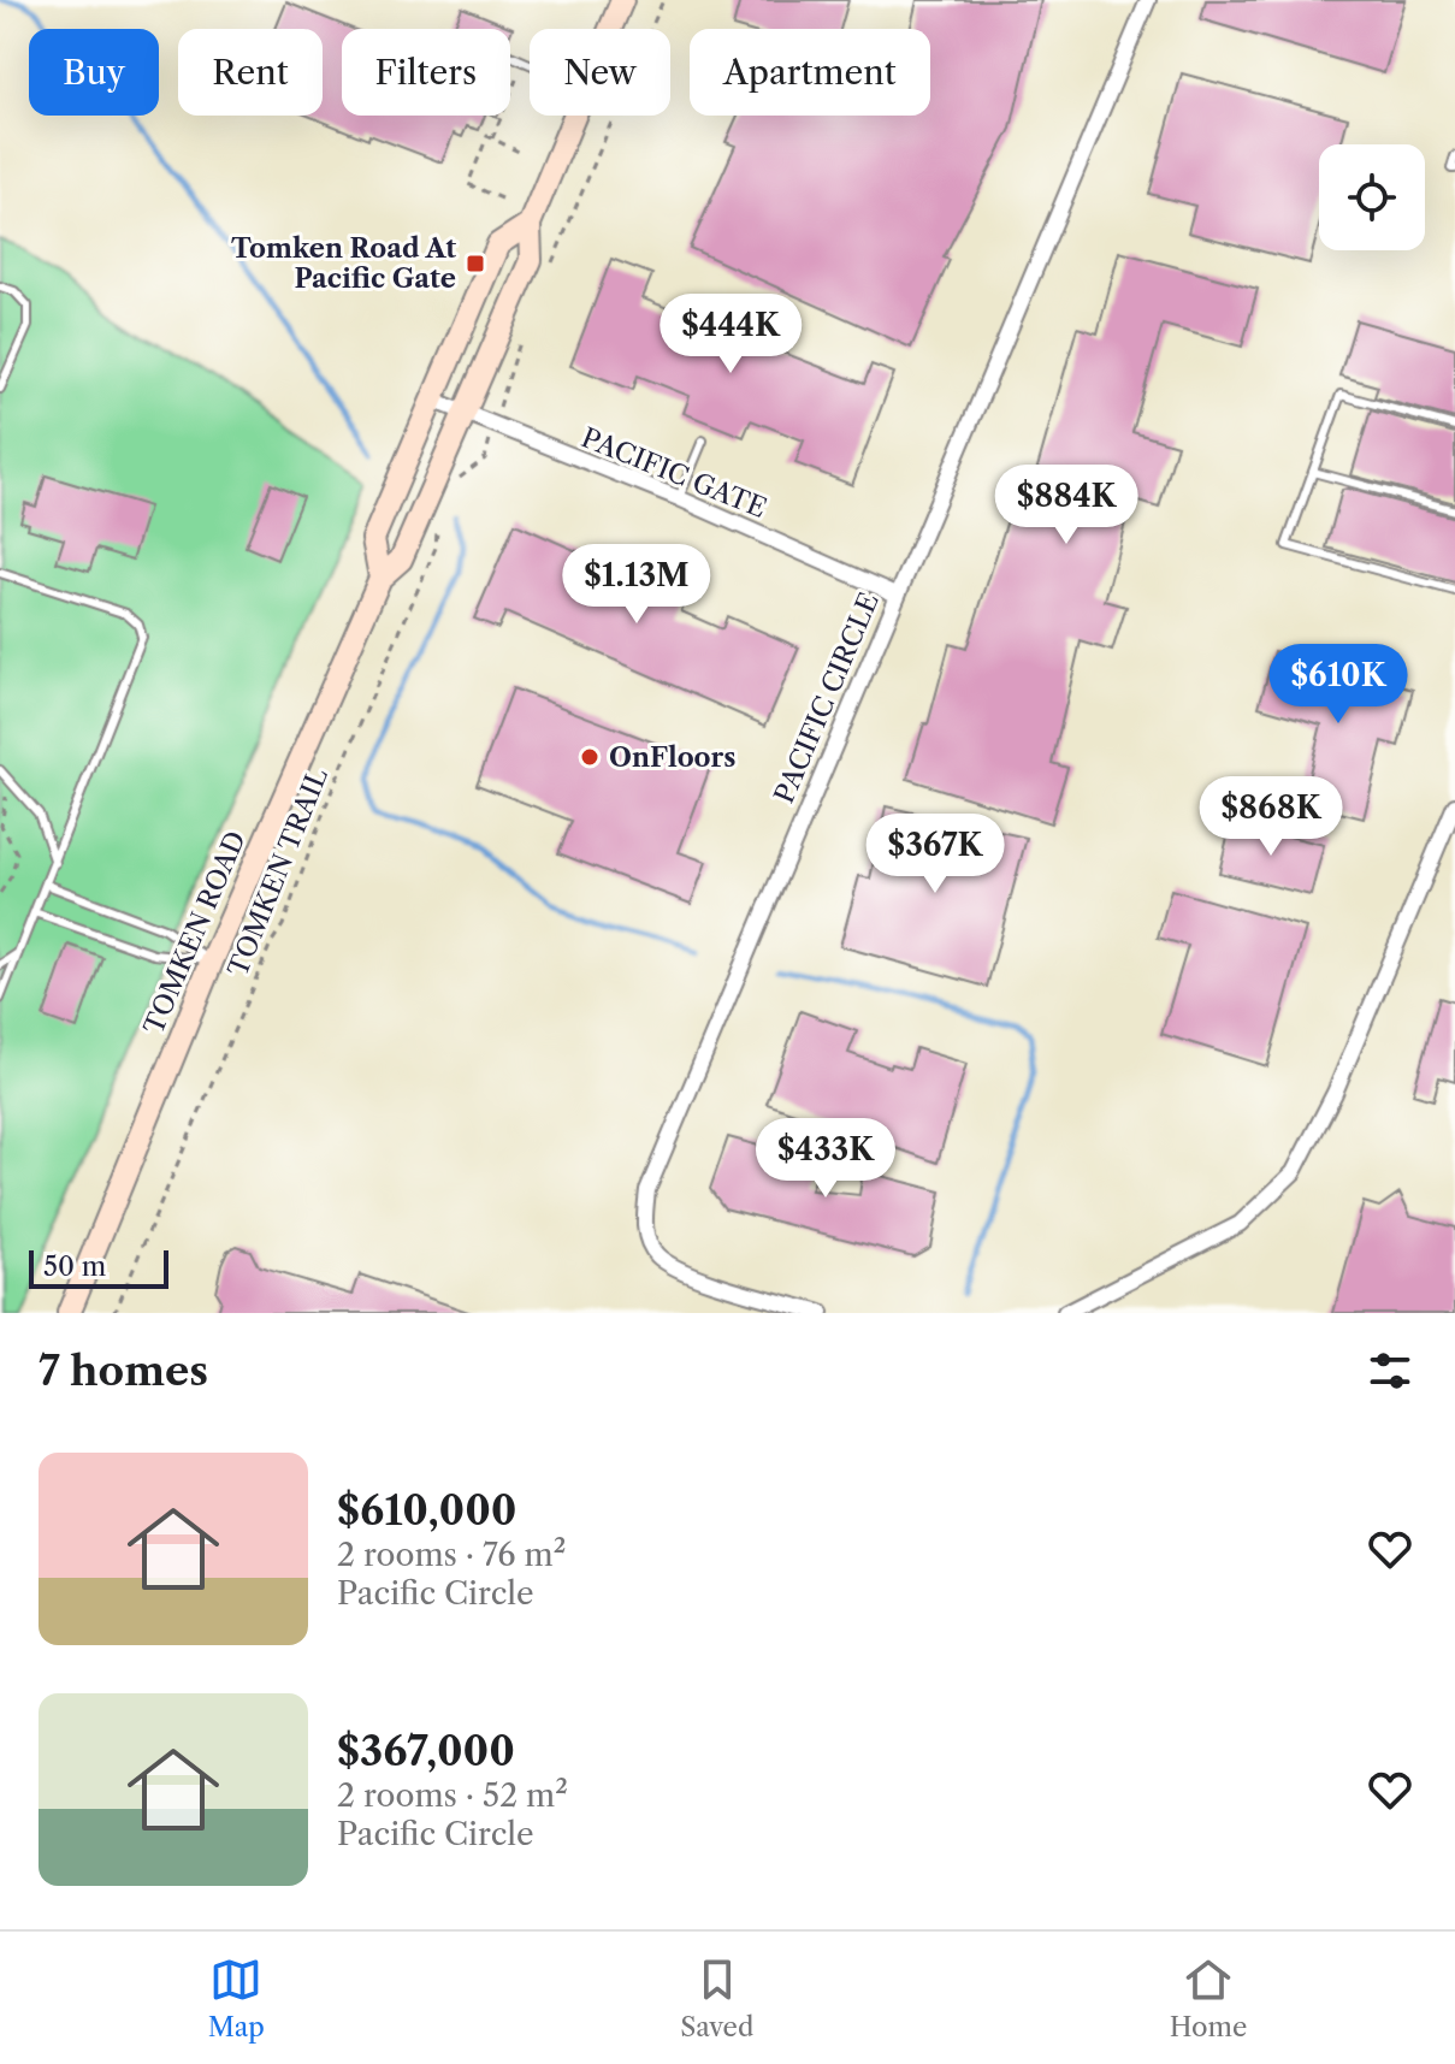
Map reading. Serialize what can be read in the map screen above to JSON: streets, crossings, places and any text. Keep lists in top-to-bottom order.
{
  "streets": {
    "main road": ["TOMKEN ROAD"],
    "street": ["PACIFIC GATE", "PACIFIC CIRCLE"],
    "path": ["TOMKEN TRAIL"]
  },
  "crossings": [
    ["PACIFIC GATE", "PACIFIC CIRCLE"],
    ["PACIFIC GATE", "TOMKEN ROAD"]
  ],
  "places": {
    "transit": ["Tomken Road At Pacific Gate"],
    "other": ["OnFloors"]
  },
  "scale_bar": "50 m",
  "page": {
    "chip": [
      "Buy",
      "Rent",
      "Filters",
      "New",
      "Apartment"
    ],
    "price": [
      "$444K",
      "$884K",
      "$1.13M",
      "$610K",
      "$868K",
      "$367K",
      "$433K"
    ],
    "scale": "50 m",
    "heading": "7 homes",
    "list": [
      {
        "name": "$610,000",
        "note": "2 rooms · 76 m² · Pacific Circle"
      },
      {
        "name": "$367,000",
        "note": "2 rooms · 52 m² · Pacific Circle"
      }
    ],
    "tabs": ["Map", "Saved", "Home"]
  }
}
